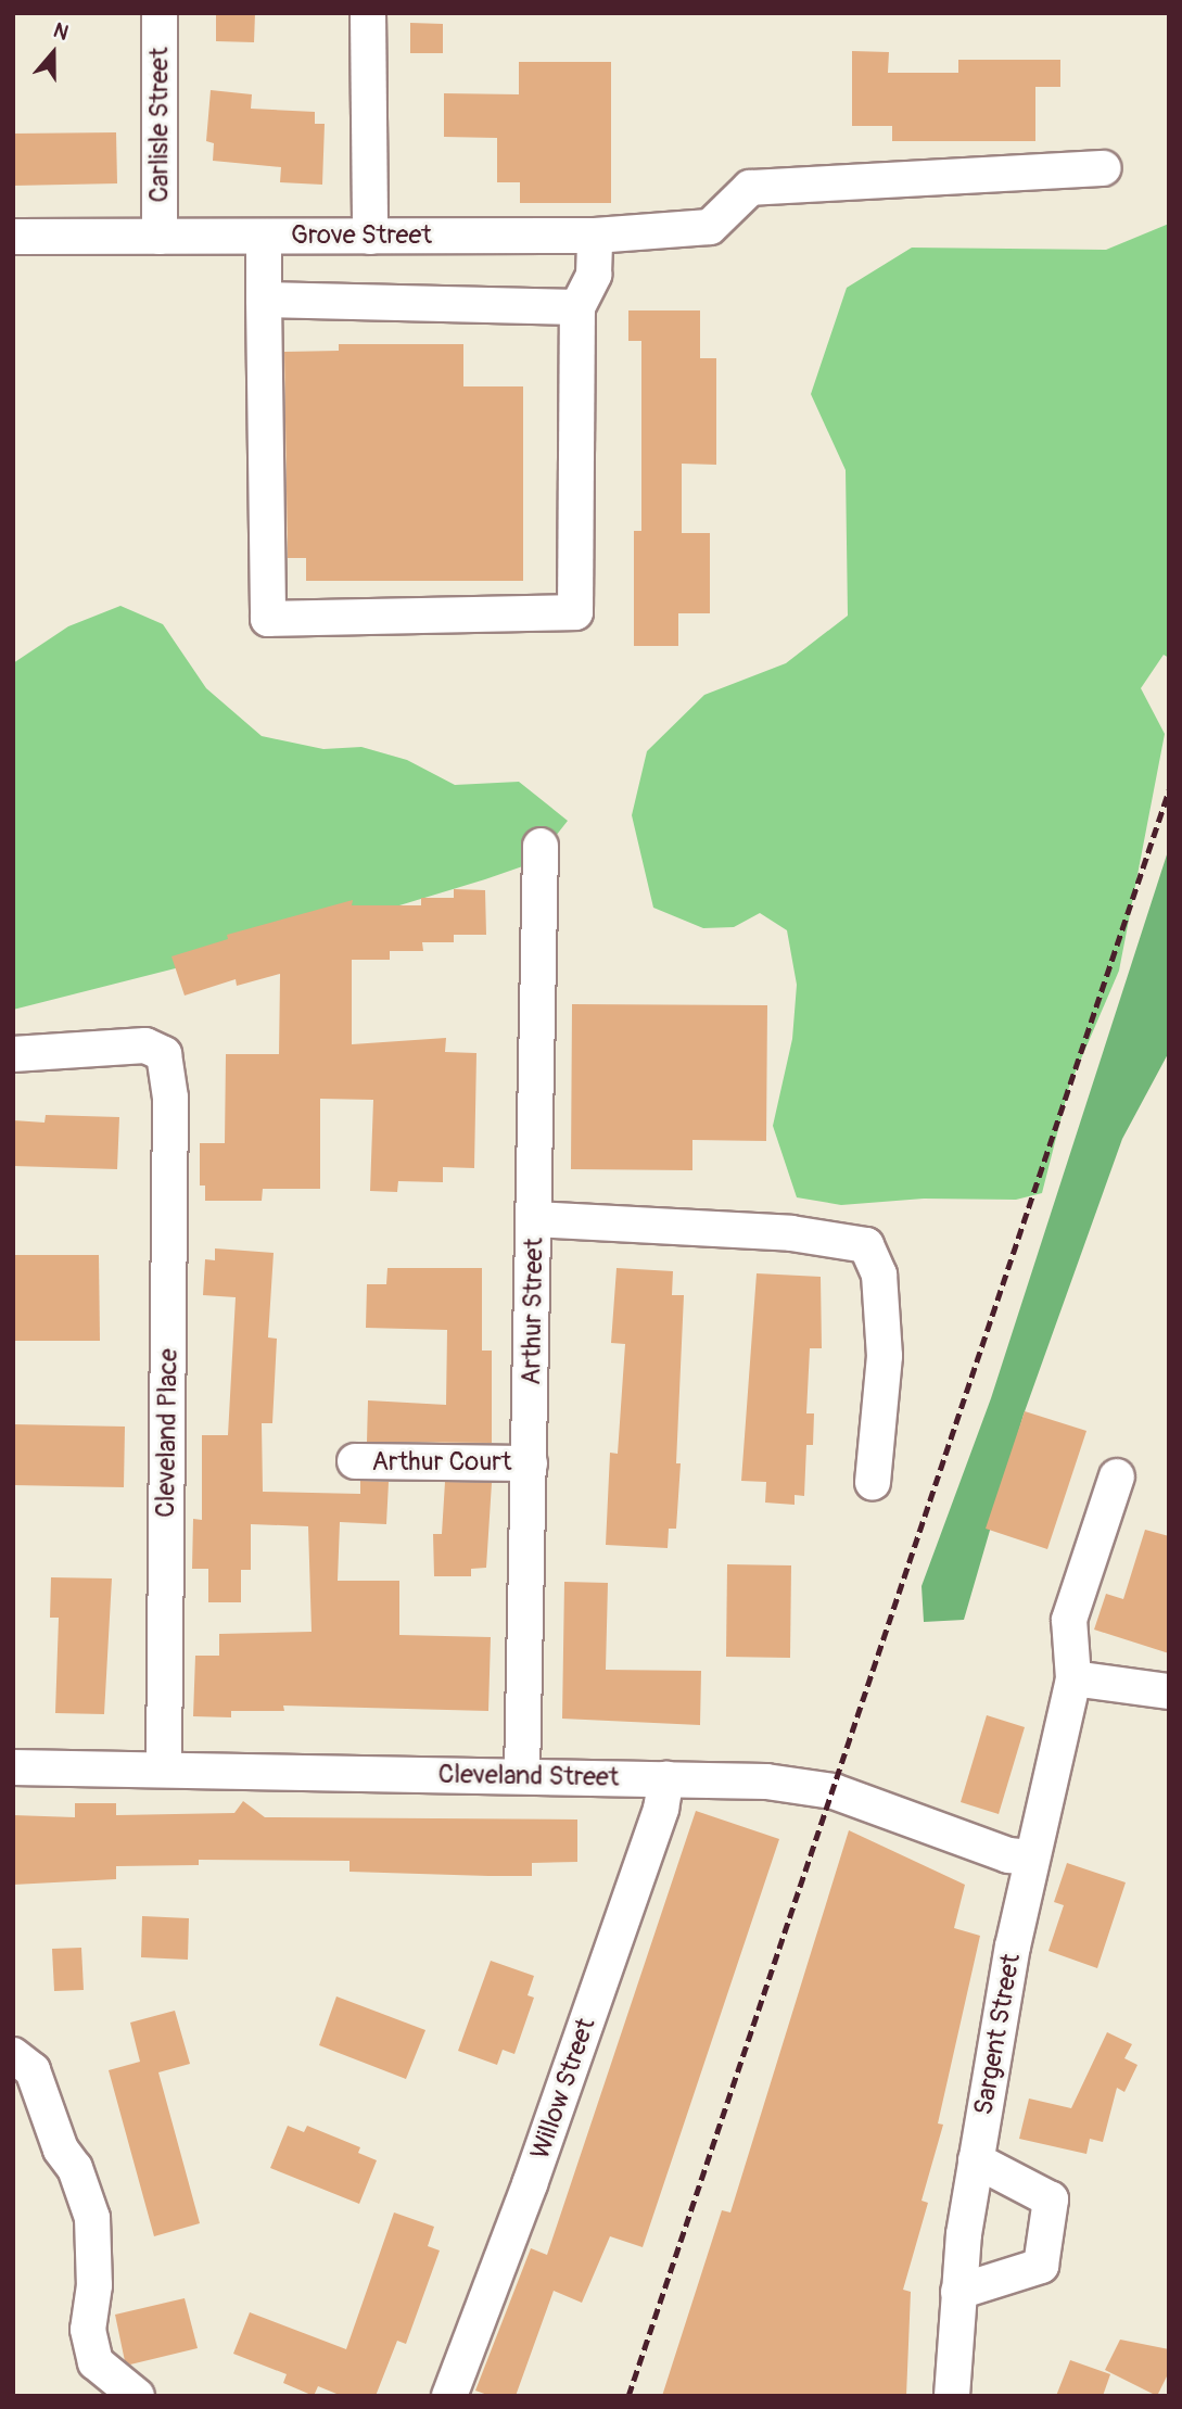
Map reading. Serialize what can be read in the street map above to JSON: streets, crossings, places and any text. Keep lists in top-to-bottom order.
{
  "streets": {
    "street": [
      "Carlisle Street",
      "Grove Street",
      "Arthur Street",
      "Cleveland Place",
      "Arthur Court",
      "Cleveland Street",
      "Sargent Street",
      "Willow Street"
    ]
  },
  "crossings": [
    ["Carlisle Street", "Grove Street"],
    ["Arthur Street", "Arthur Court"],
    ["Arthur Street", "Cleveland Street"],
    ["Cleveland Place", "Cleveland Street"],
    ["Cleveland Street", "Sargent Street"],
    ["Cleveland Street", "Willow Street"]
  ],
  "north": "top"
}
